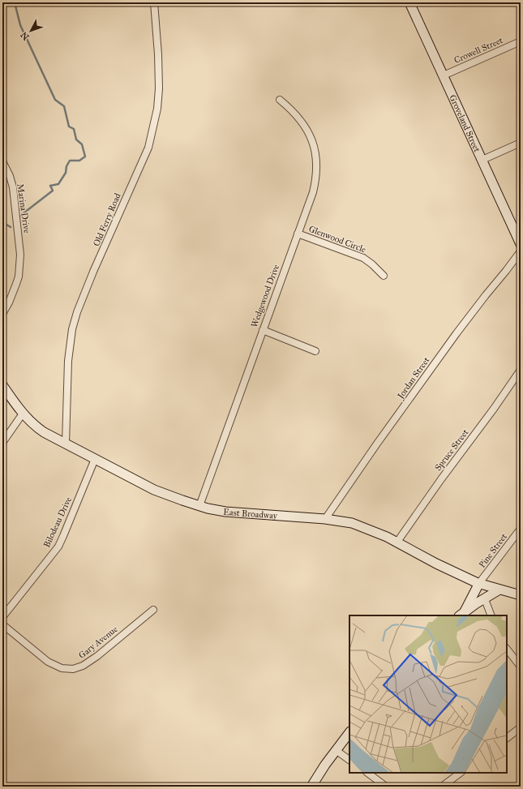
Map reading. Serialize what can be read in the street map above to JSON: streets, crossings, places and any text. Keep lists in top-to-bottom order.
{
  "streets": {
    "street": [
      "Crowell Street",
      "Groveland Street",
      "Marina Drive",
      "Old Ferry Road",
      "Glenwood Circle",
      "Wedgewood Drive",
      "Jordan Street",
      "Spruce Street",
      "East Broadway",
      "Bilodeau Drive",
      "Pine Street",
      "Gary Avenue"
    ]
  },
  "crossings": [
    ["Crowell Street", "Groveland Street"],
    ["Old Ferry Road", "East Broadway"],
    ["Glenwood Circle", "Wedgewood Drive"],
    ["Wedgewood Drive", "East Broadway"],
    ["Jordan Street", "East Broadway"],
    ["Spruce Street", "East Broadway"],
    ["East Broadway", "Bilodeau Drive"],
    ["East Broadway", "Pine Street"]
  ],
  "north": "bottom left"
}
